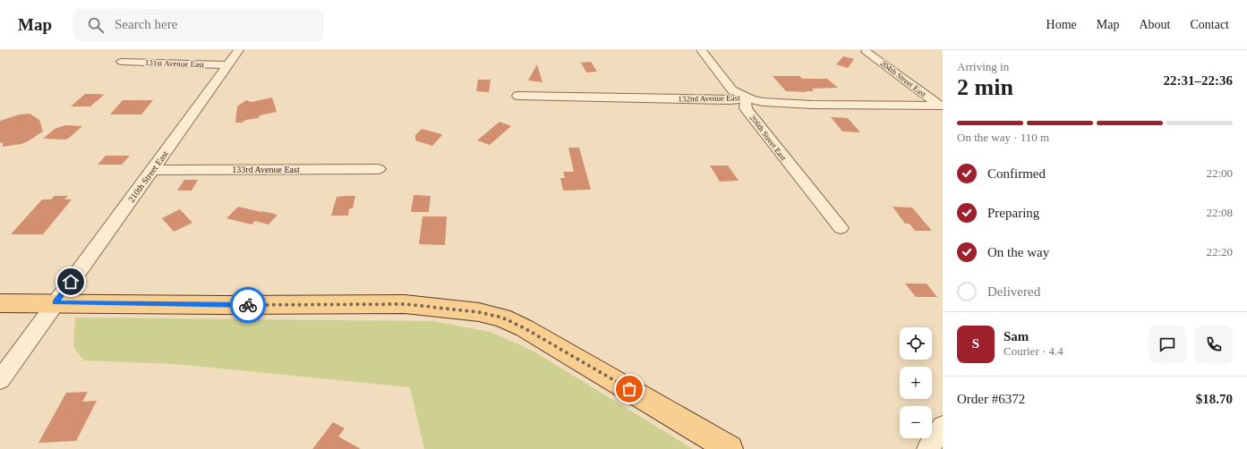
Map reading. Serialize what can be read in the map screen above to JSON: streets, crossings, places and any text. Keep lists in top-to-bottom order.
{
  "streets": {
    "street": [
      "131st Avenue East",
      "204th Street East",
      "132nd Avenue East",
      "206th Street East",
      "133rd Avenue East",
      "210th Street East"
    ]
  },
  "crossings": [
    ["131st Avenue East", "210th Street East"],
    ["204th Street East", "132nd Avenue East"],
    ["132nd Avenue East", "206th Street East"],
    ["133rd Avenue East", "210th Street East"]
  ],
  "page": {
    "header": "Map",
    "search": "Search here",
    "nav": [
      "Home",
      "Map",
      "About",
      "Contact"
    ],
    "heading": ["2 min", "Arriving in", "22:31–22:36"],
    "panel": [
      "Sam",
      "Courier · 4.4",
      "Order #6372",
      "$18.70"
    ],
    "bar": "On the way · 110 m",
    "list": [
      ["Confirmed", "22:00"],
      ["Preparing", "22:08"],
      ["On the way", "22:20"],
      "Delivered"
    ],
    "round": "S",
    "map_buttons": ["+", "−"]
  }
}
